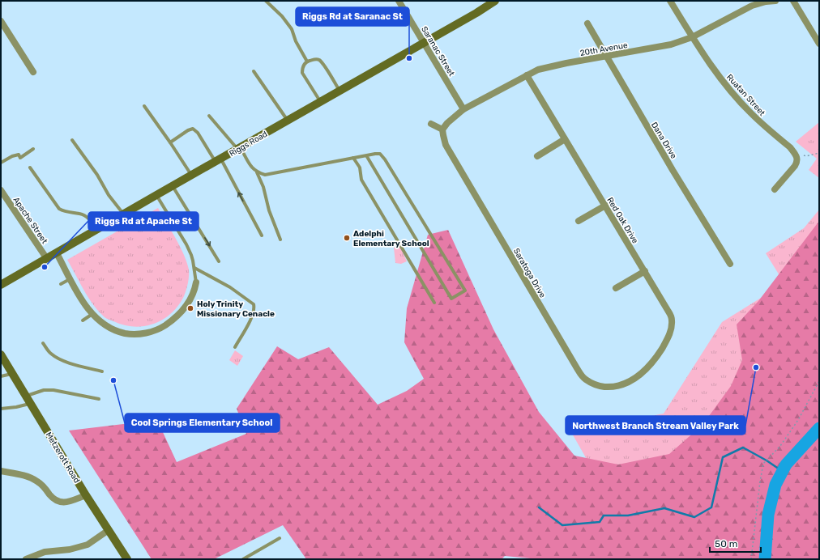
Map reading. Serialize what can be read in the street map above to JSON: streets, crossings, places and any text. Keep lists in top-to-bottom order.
{
  "streets": {
    "main road": ["Riggs Road", "Metzerott Road"],
    "street": [
      "20th Avenue",
      "Saranac Street",
      "Ruatan Street",
      "Dana Drive",
      "Apache Street",
      "Red Oak Drive",
      "Saratoga Drive"
    ]
  },
  "crossings": [
    ["20th Avenue", "Saranac Street"],
    ["20th Avenue", "Ruatan Street"],
    ["20th Avenue", "Dana Drive"],
    ["20th Avenue", "Red Oak Drive"],
    ["20th Avenue", "Saratoga Drive"],
    ["Saranac Street", "Riggs Road"],
    ["Riggs Road", "Apache Street"],
    ["Red Oak Drive", "Saratoga Drive"]
  ],
  "places": [
    "Riggs Rd at Saranac St",
    "Adelphi Elementary School",
    "Riggs Rd at Apache St",
    "Holy Trinity Missionary Cenacle",
    "Northwest Branch Stream Valley Park",
    "Cool Springs Elementary School"
  ],
  "scale_bar": "50 m"
}
